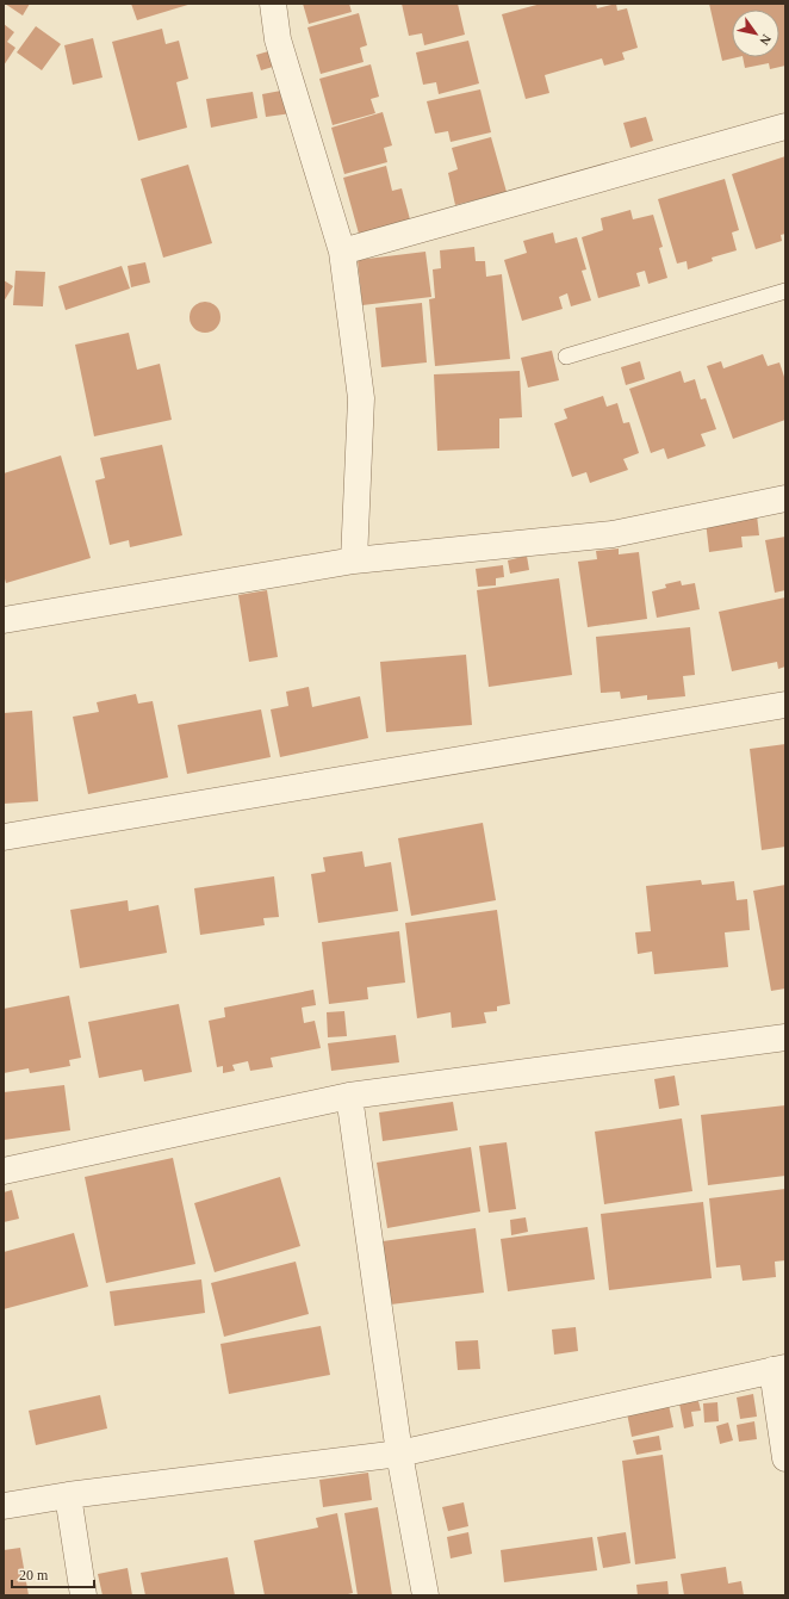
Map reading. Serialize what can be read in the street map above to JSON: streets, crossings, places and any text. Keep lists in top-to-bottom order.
{
  "scale_bar": "20 m",
  "north": "bottom right"
}
